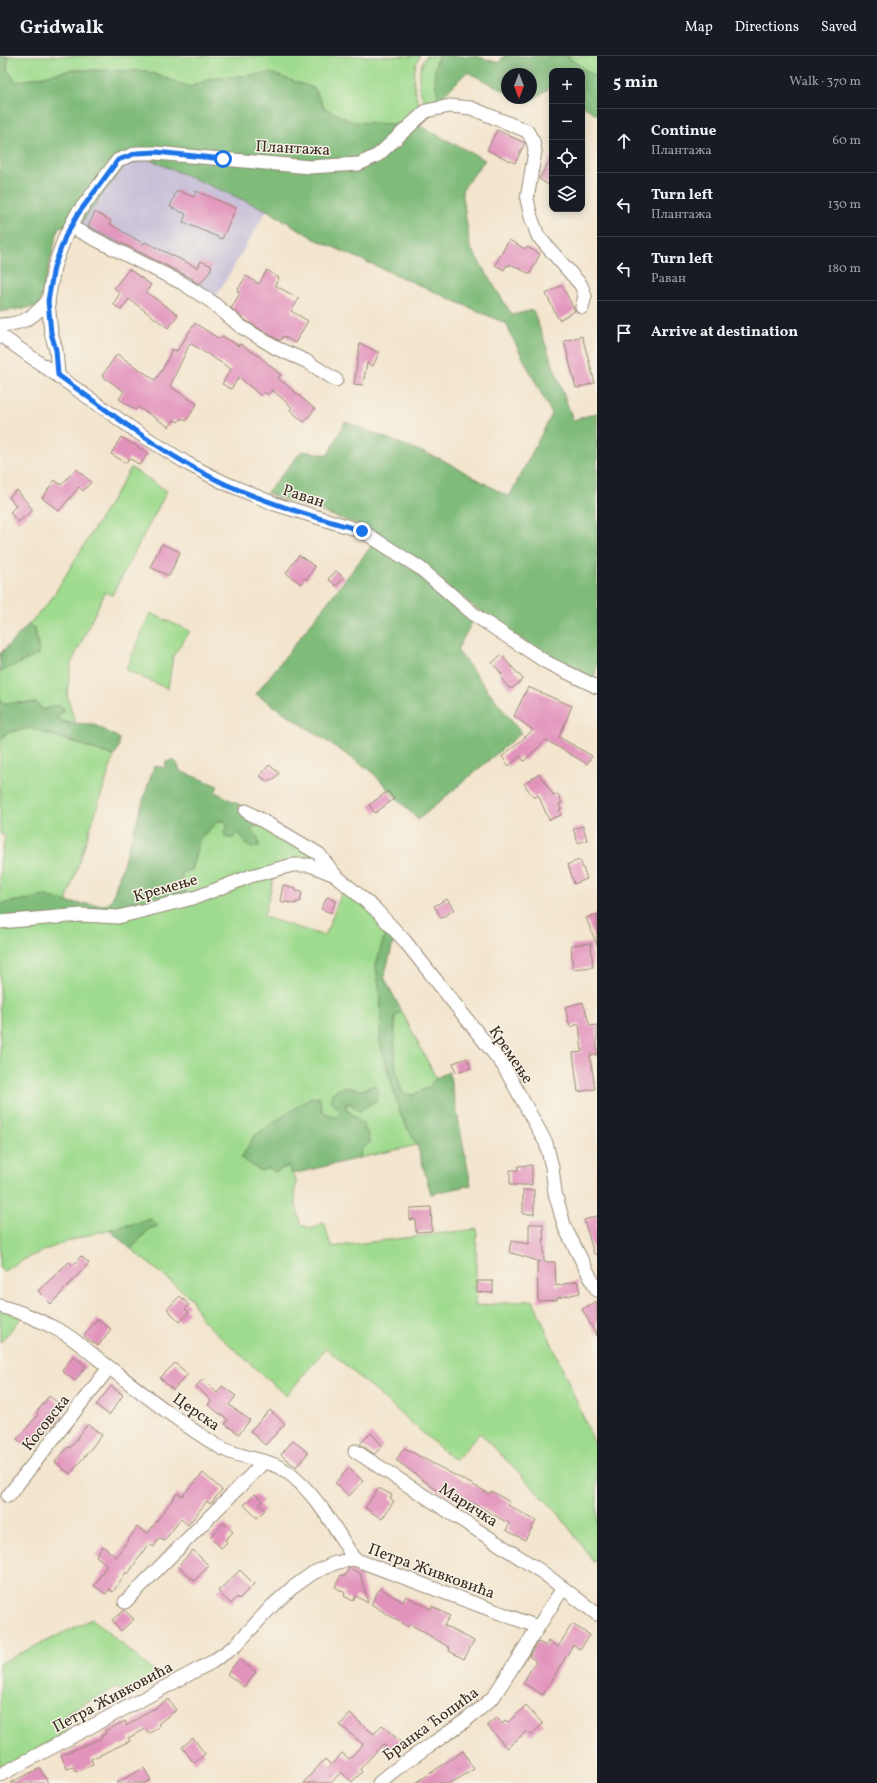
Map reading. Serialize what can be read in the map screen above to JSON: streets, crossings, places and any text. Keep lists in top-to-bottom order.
{
  "streets": {
    "street": [
      "Плантажа",
      "Раван",
      "Кремење",
      "Церска",
      "Косовска",
      "Маричка",
      "Петра Живковића",
      "Бранка Ћопића"
    ]
  },
  "crossings": [
    ["Плантажа", "Раван"],
    ["Церска", "Косовска"],
    ["Церска", "Петра Живковића"],
    ["Петра Живковића", "Бранка Ћопића"]
  ],
  "north": "bottom",
  "page": {
    "header": "Gridwalk",
    "nav": ["Map", "Directions", "Saved"],
    "heading": ["5 min", "Walk · 370 m"],
    "map_buttons": ["+", "−"],
    "list": [
      ["Continue", "Плантажа", "60 m"],
      ["Turn left", "Плантажа", "130 m"],
      ["Turn left", "Раван", "180 m"],
      "Arrive at destination"
    ]
  }
}
